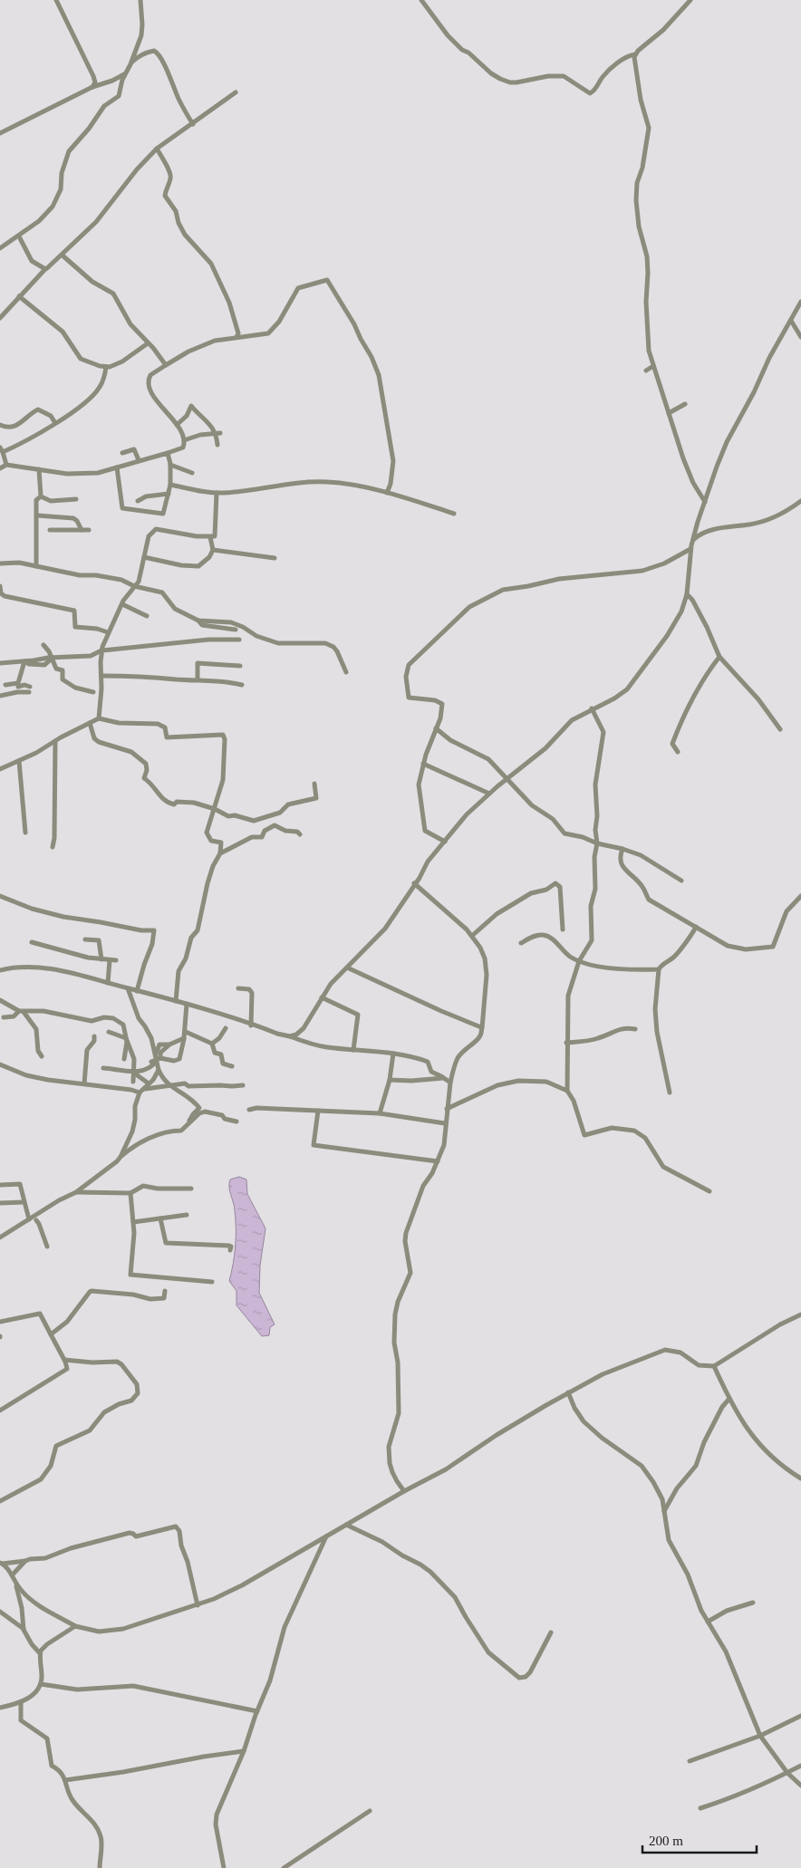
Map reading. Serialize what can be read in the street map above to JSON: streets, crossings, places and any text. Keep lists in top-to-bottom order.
{
  "scale_bar": "200 m"
}
